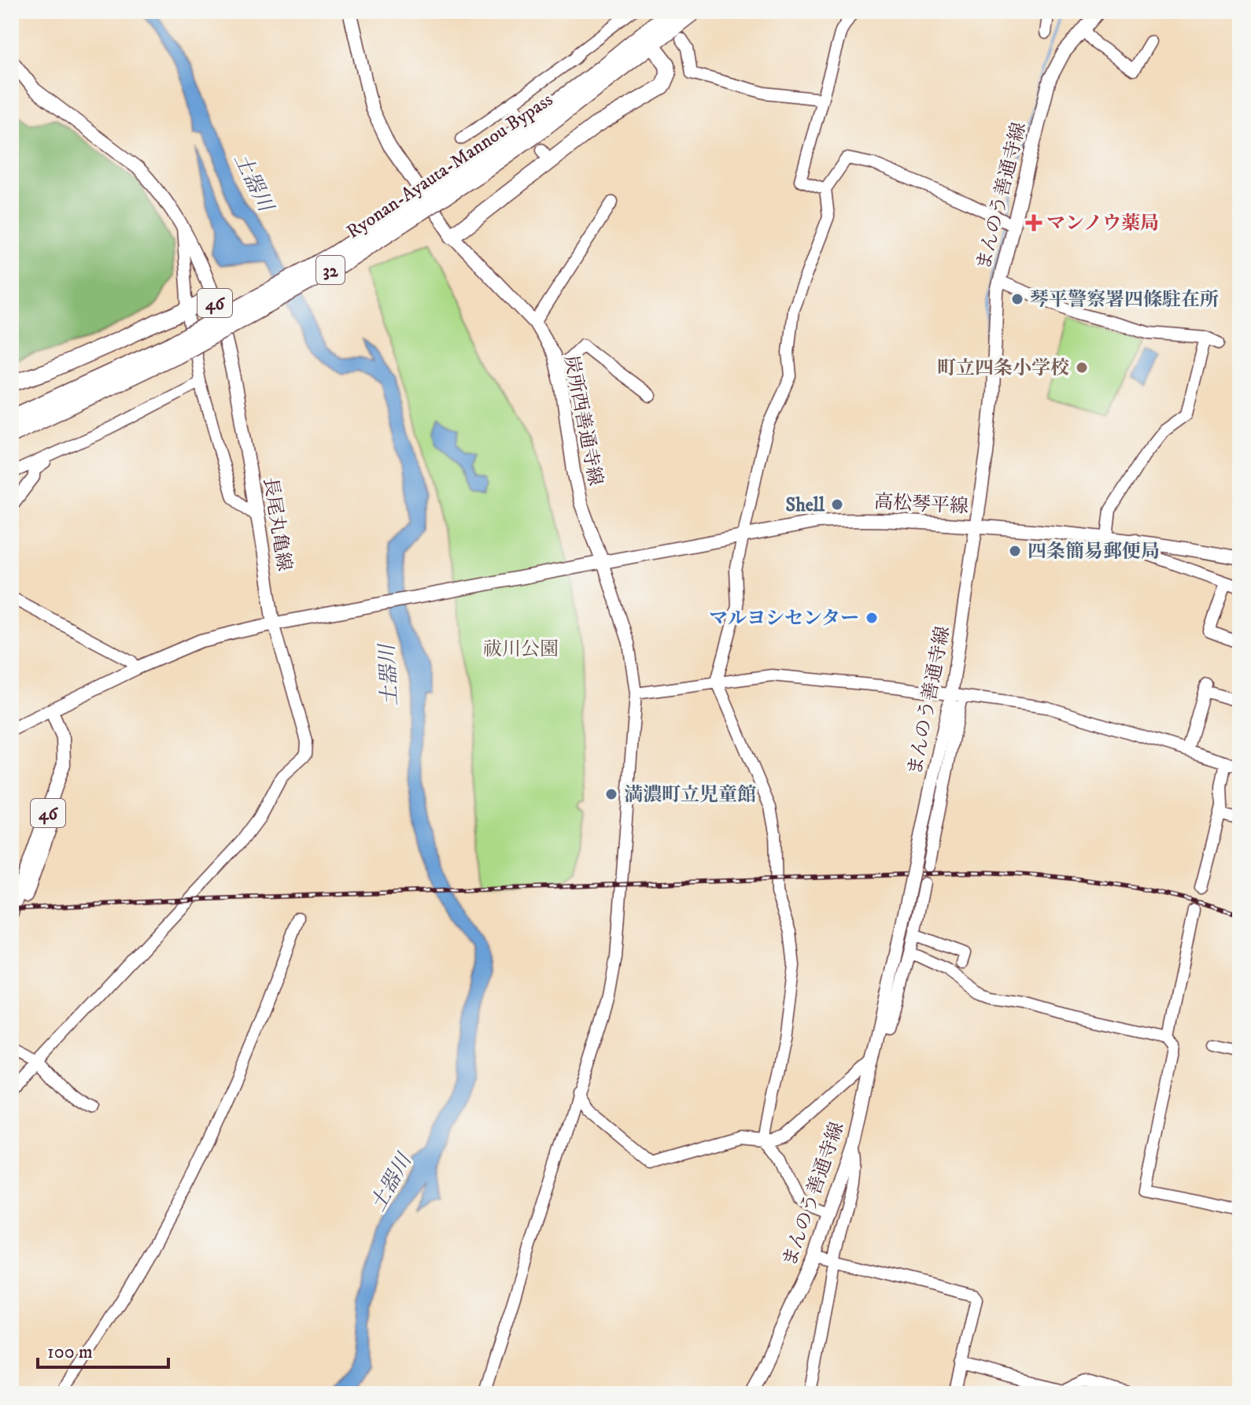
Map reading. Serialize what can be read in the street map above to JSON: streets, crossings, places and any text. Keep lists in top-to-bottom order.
{
  "streets": {
    "highway": ["Ryonan-Ayauta-Mannou Bypass", "32"],
    "main road": [
      "まんのう善通寺線",
      "46",
      "炭所西善通寺線",
      "高松琴平線",
      "長尾丸亀線"
    ]
  },
  "crossings": [
    ["まんのう善通寺線", "高松琴平線"],
    ["炭所西善通寺線", "高松琴平線"]
  ],
  "water": ["土器川"],
  "parks": ["祓川公園"],
  "places": {
    "health": ["マンノウ薬局"],
    "other": [
      "琴平警察署四條駐在所",
      "町立四条小学校",
      "Shell",
      "四条簡易郵便局",
      "マルヨシセンター",
      "満濃町立児童館"
    ]
  },
  "scale_bar": "100 m"
}
